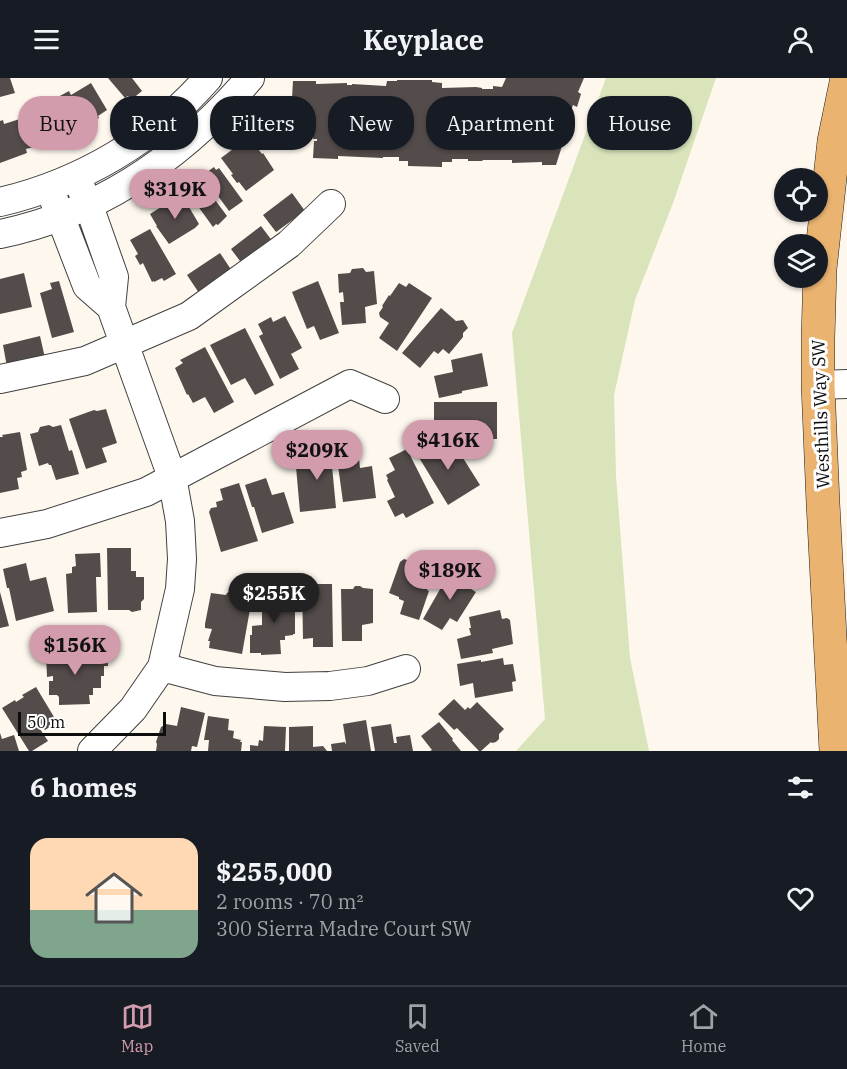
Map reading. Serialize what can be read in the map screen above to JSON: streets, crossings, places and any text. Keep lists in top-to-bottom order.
{
  "streets": {
    "main road": ["Westhills Way SW"]
  },
  "scale_bar": "50 m",
  "page": {
    "header": "Keyplace",
    "chip": [
      "Buy",
      "Rent",
      "Filters",
      "New",
      "Apartment",
      "House"
    ],
    "price": [
      "$319K",
      "$416K",
      "$209K",
      "$189K",
      "$255K",
      "$156K"
    ],
    "scale": "50 m",
    "heading": "6 homes",
    "list": [
      {
        "name": "$255,000",
        "note": "2 rooms · 70 m² · 300 Sierra Madre Court SW"
      }
    ],
    "tabs": ["Map", "Saved", "Home"]
  }
}
